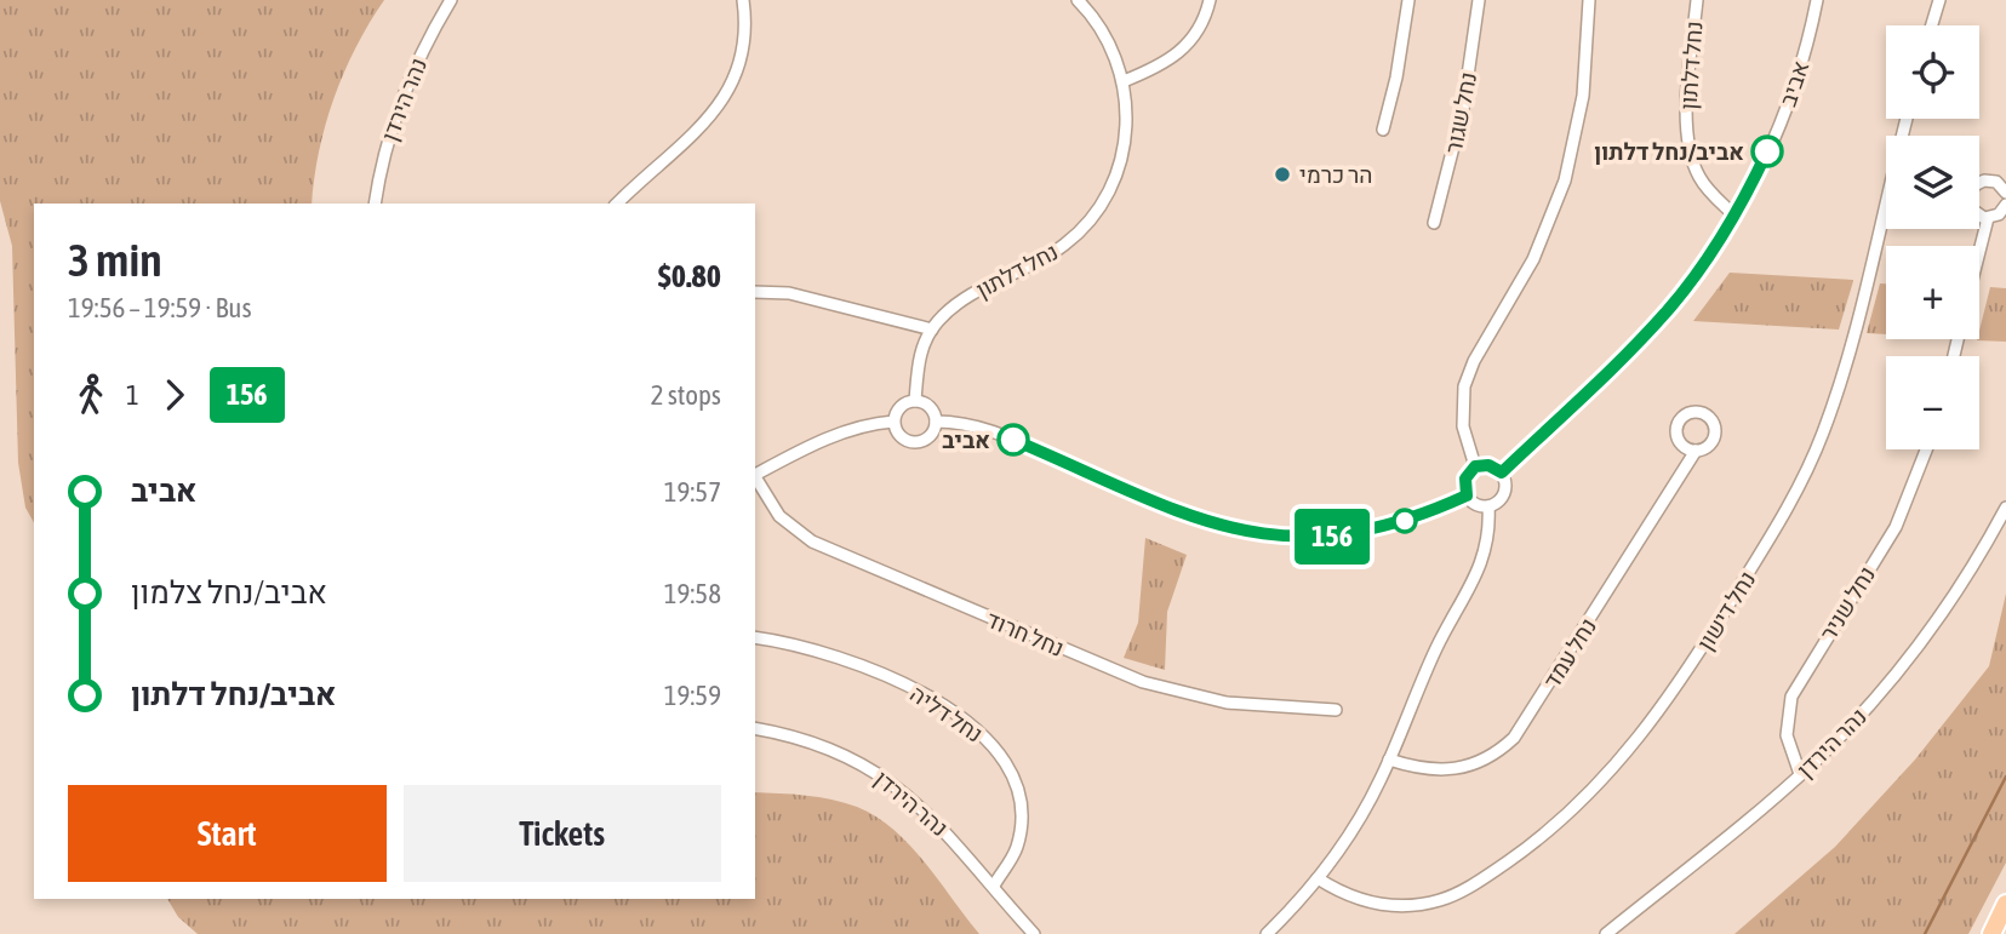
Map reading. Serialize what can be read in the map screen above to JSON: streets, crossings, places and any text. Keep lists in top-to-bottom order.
{
  "streets": {
    "street": [
      "נחל דלתון",
      "אביב",
      "נהר הירדן",
      "נחל שגור",
      "נחל שניר",
      "נחל דישון",
      "נחל חרוד",
      "נחל עמד",
      "נחל דליה"
    ]
  },
  "crossings": [
    ["נחל דלתון", "אביב"],
    ["נהר הירדן", "נחל שניר"],
    ["נהר הירדן", "נחל דליה"]
  ],
  "places": ["אביב/נחל דלתון", "הר כרמי", "אביב"],
  "lines": ["bus line 156"],
  "page": {
    "on_map": "156",
    "map_buttons": ["+", "−"],
    "heading": ["3 min", "19:56 – 19:59 · Bus", "$0.80"],
    "legs": ["1", "156", "2 stops"],
    "list": [
      {
        "name": "אביב",
        "value": "19:57"
      },
      {
        "name": "אביב/נחל צלמון",
        "value": "19:58"
      },
      {
        "name": "אביב/נחל דלתון",
        "value": "19:59"
      }
    ],
    "buttons": ["Start", "Tickets"]
  }
}
